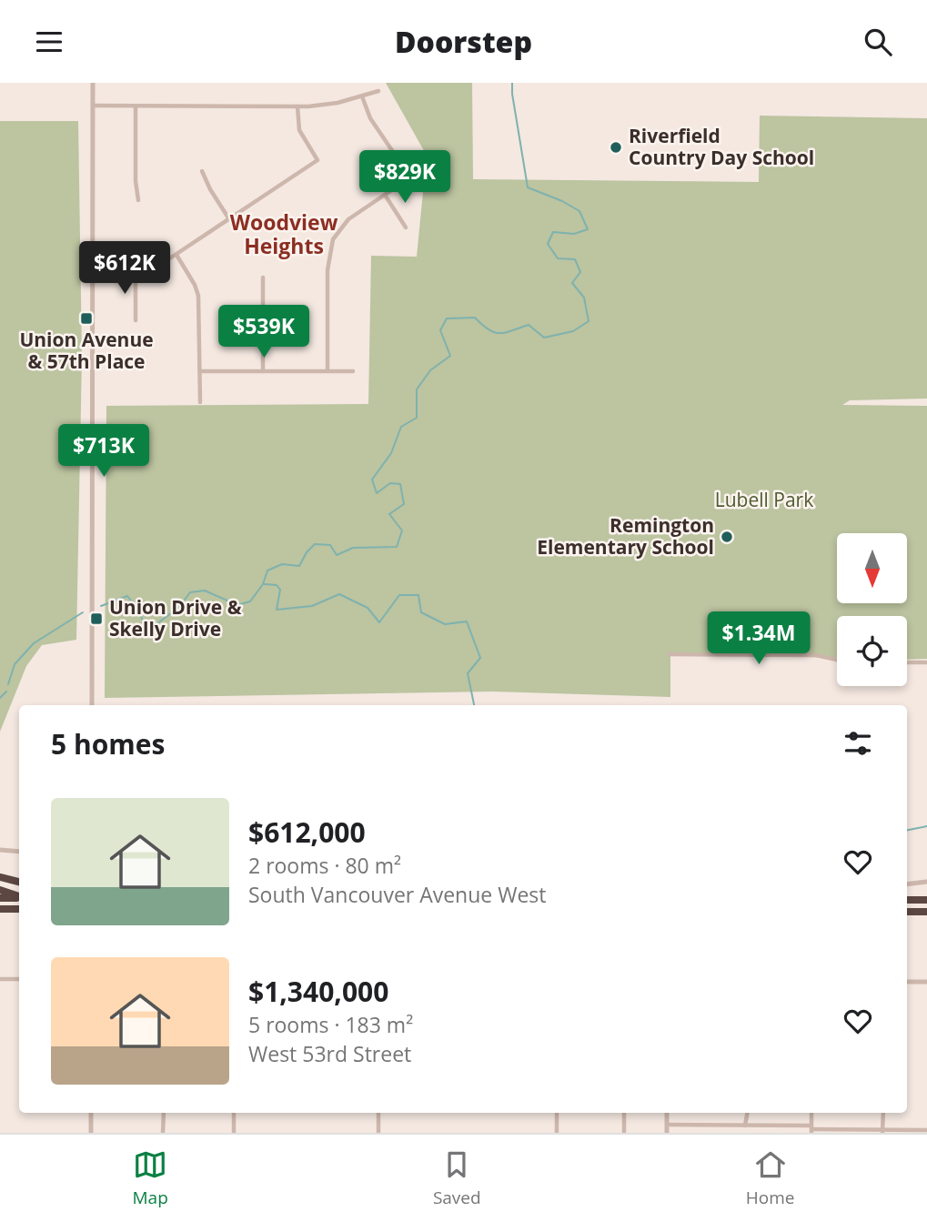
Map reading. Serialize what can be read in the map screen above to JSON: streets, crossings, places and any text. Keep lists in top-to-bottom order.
{
  "districts": ["Woodview Heights"],
  "parks": ["Lubell Park"],
  "places": {
    "other": ["Riverfield Country Day School", "Remington Elementary School"],
    "transit": ["Union Avenue & 57th Place", "Union Drive & Skelly Drive"]
  },
  "north": "bottom",
  "page": {
    "header": "Doorstep",
    "price": [
      "$829K",
      "$612K",
      "$539K",
      "$713K",
      "$1.34M"
    ],
    "heading": "5 homes",
    "list": [
      {
        "name": "$612,000",
        "note": "2 rooms · 80 m² · South Vancouver Avenue West"
      },
      {
        "name": "$1,340,000",
        "note": "5 rooms · 183 m² · West 53rd Street"
      }
    ],
    "tabs": ["Map", "Saved", "Home"]
  }
}
